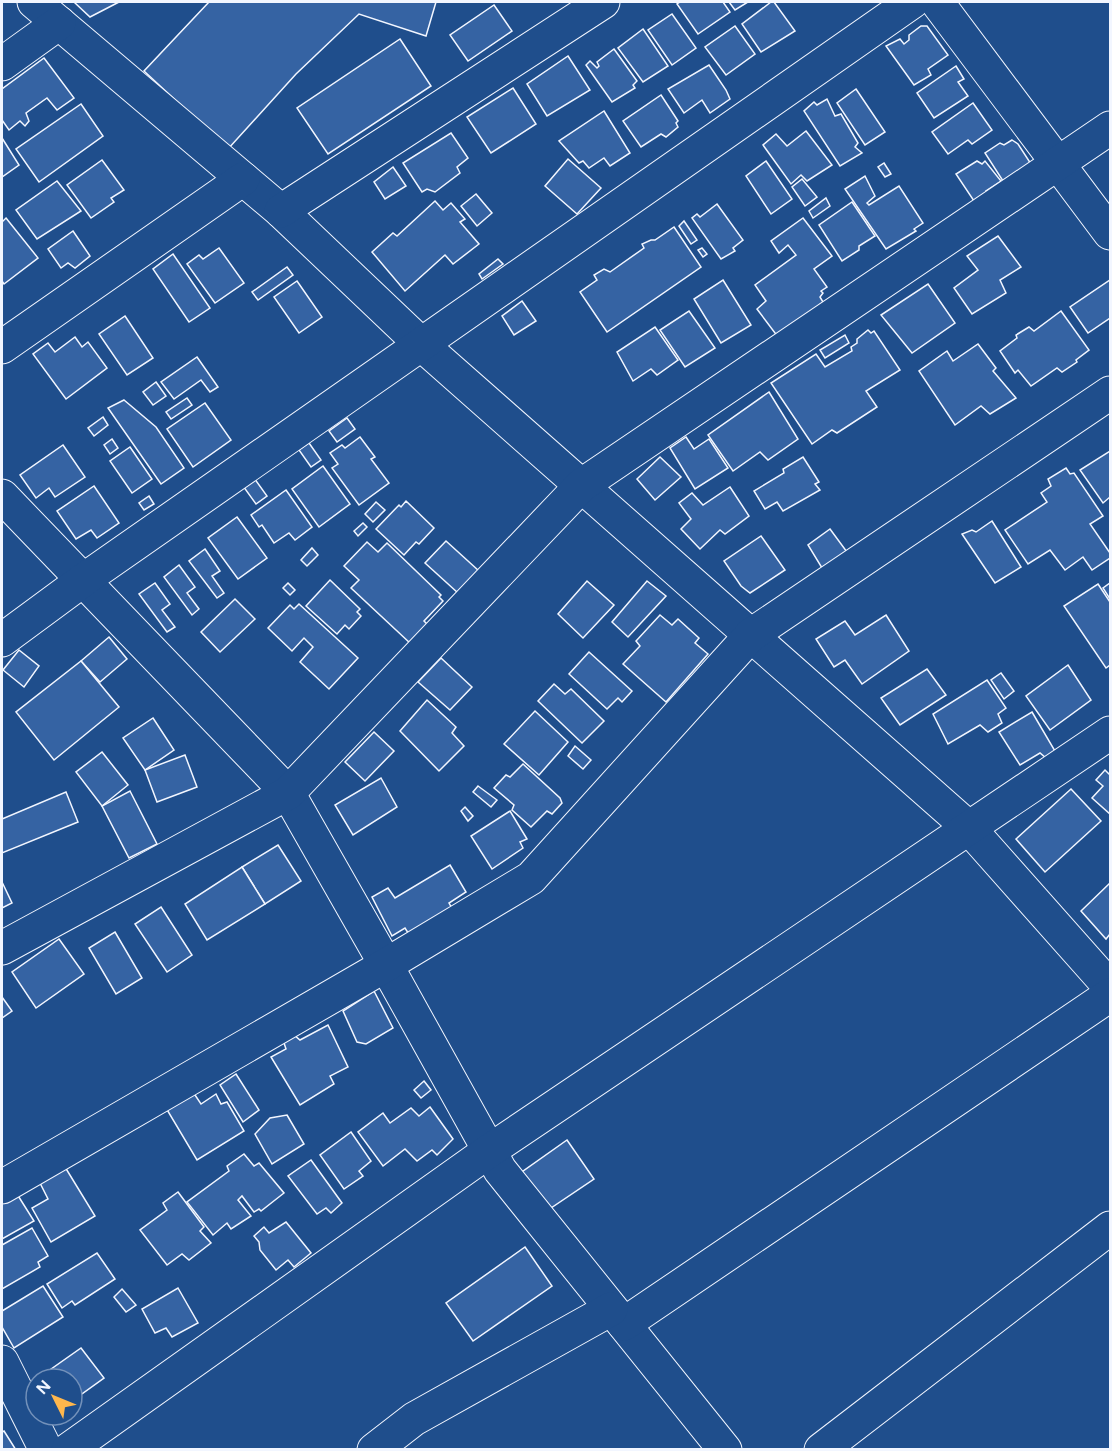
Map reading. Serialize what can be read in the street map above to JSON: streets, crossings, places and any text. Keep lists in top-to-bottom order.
{
  "north": "top left"
}
